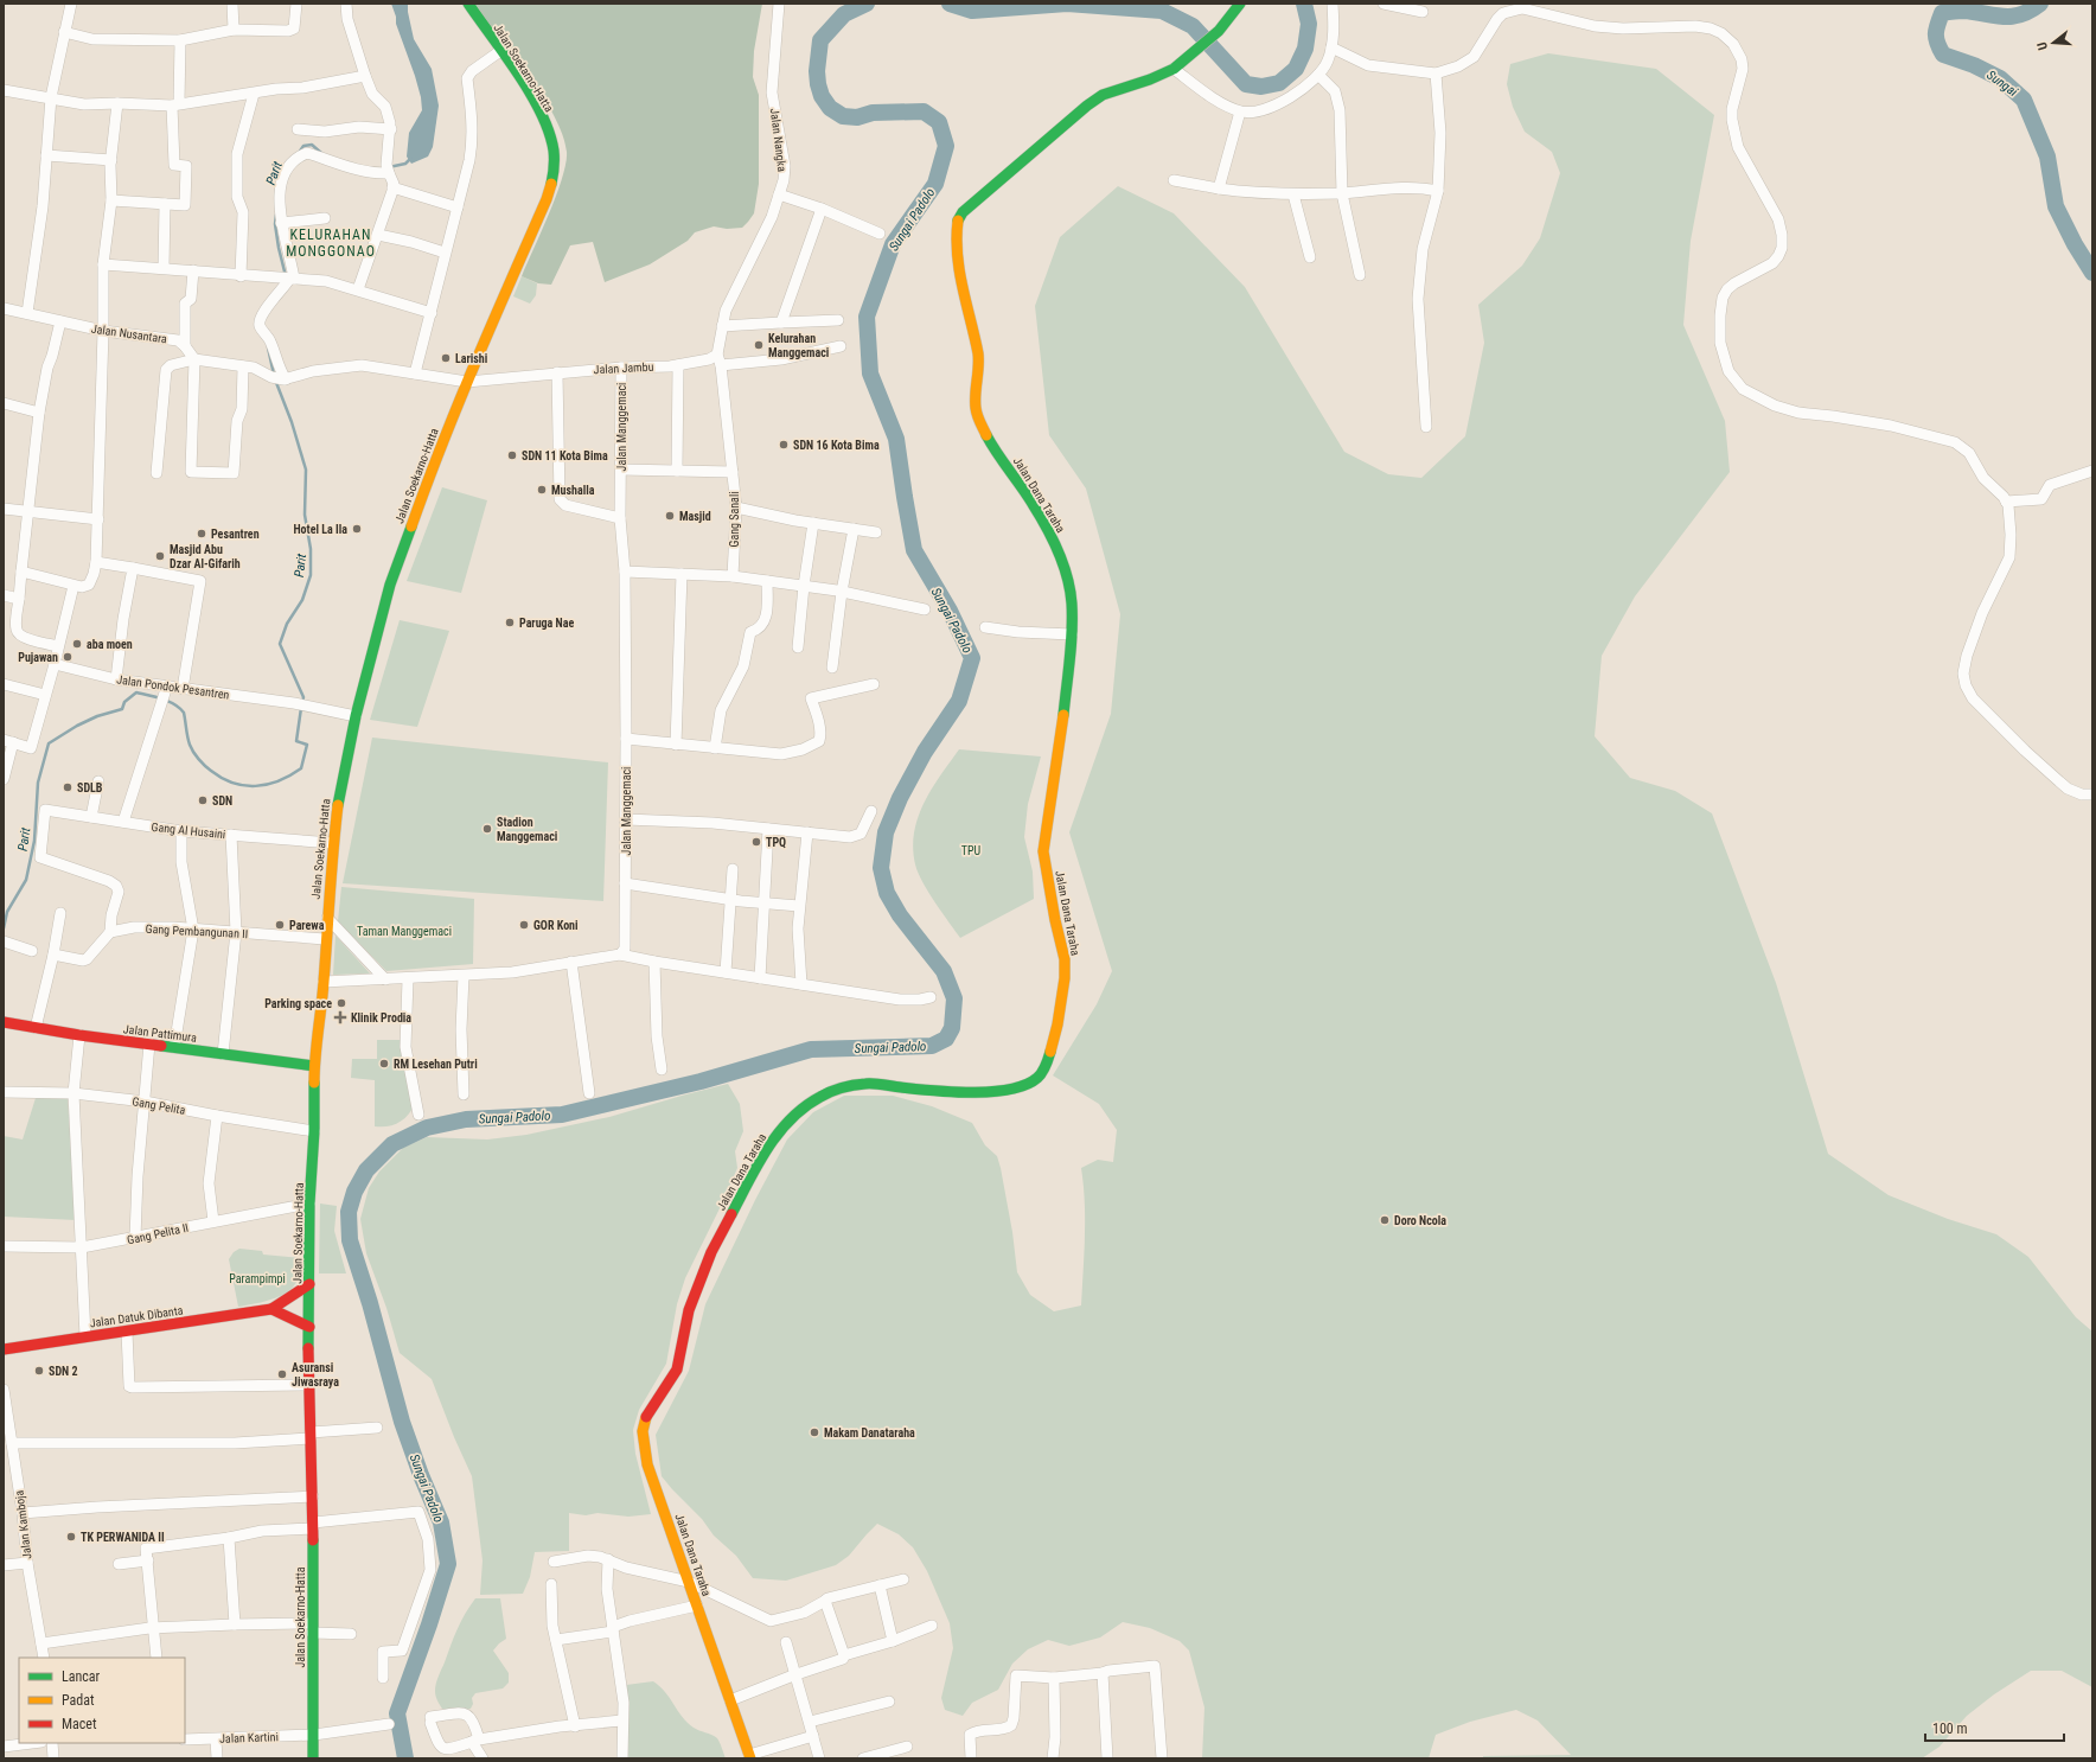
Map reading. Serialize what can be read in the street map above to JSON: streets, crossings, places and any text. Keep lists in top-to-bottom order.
{
  "streets": {
    "main road": [
      "Jalan Soekarno-Hatta",
      "Jalan Dana Taraha",
      "Jalan Pattimura",
      "Jalan Datuk Dibanta"
    ],
    "street": [
      "Jalan Nangka",
      "Jalan Nusantara",
      "Jalan Jambu",
      "Jalan Manggemaci",
      "Gang Sanali",
      "Jalan Pondok Pesantren",
      "Gang Al Husaini",
      "Gang Pembangunan II",
      "Gang Pelita",
      "Gang Pelita II",
      "Jalan Kamboja",
      "Jalan Kartini"
    ]
  },
  "crossings": [
    ["Jalan Soekarno-Hatta", "Jalan Jambu"],
    ["Jalan Soekarno-Hatta", "Jalan Pondok Pesantren"],
    ["Jalan Soekarno-Hatta", "Gang Al Husaini"],
    ["Jalan Soekarno-Hatta", "Gang Pembangunan II"],
    ["Jalan Soekarno-Hatta", "Jalan Pattimura"],
    ["Jalan Soekarno-Hatta", "Gang Pelita"],
    ["Jalan Soekarno-Hatta", "Gang Pelita II"],
    ["Jalan Soekarno-Hatta", "Jalan Datuk Dibanta"],
    ["Jalan Soekarno-Hatta", "Jalan Kartini"],
    ["Jalan Jambu", "Jalan Manggemaci"],
    ["Jalan Jambu", "Gang Sanali"],
    ["Gang Al Husaini", "Gang Pembangunan II"]
  ],
  "districts": ["KELURAHAN MONGGONAO"],
  "water": ["Sungai", "Parit", "Sungai Padolo"],
  "parks": ["TPU", "Taman Manggemaci", "Parampimpi"],
  "places": {
    "other": [
      "Kelurahan Manggemaci",
      "Larishi",
      "SDN 16 Kota Bima",
      "SDN 11 Kota Bima",
      "Mushalla",
      "Masjid",
      "Hotel La Ila",
      "Pesantren",
      "Masjid Abu Dzar Al-Gifarih",
      "Paruga Nae",
      "aba moen",
      "Pujawan",
      "SDLB",
      "SDN",
      "Stadion Manggemaci",
      "TPQ",
      "Parewa",
      "GOR Koni",
      "Parking space",
      "RM Lesehan Putri",
      "Doro Ncola",
      "SDN 2",
      "Asuransi Jiwasraya",
      "Makam Danataraha",
      "TK PERWANIDA II"
    ],
    "health": ["Klinik Prodia"]
  },
  "legend": ["Lancar", "Padat", "Macet"],
  "scale_bar": "100 m",
  "north": "left"
}
